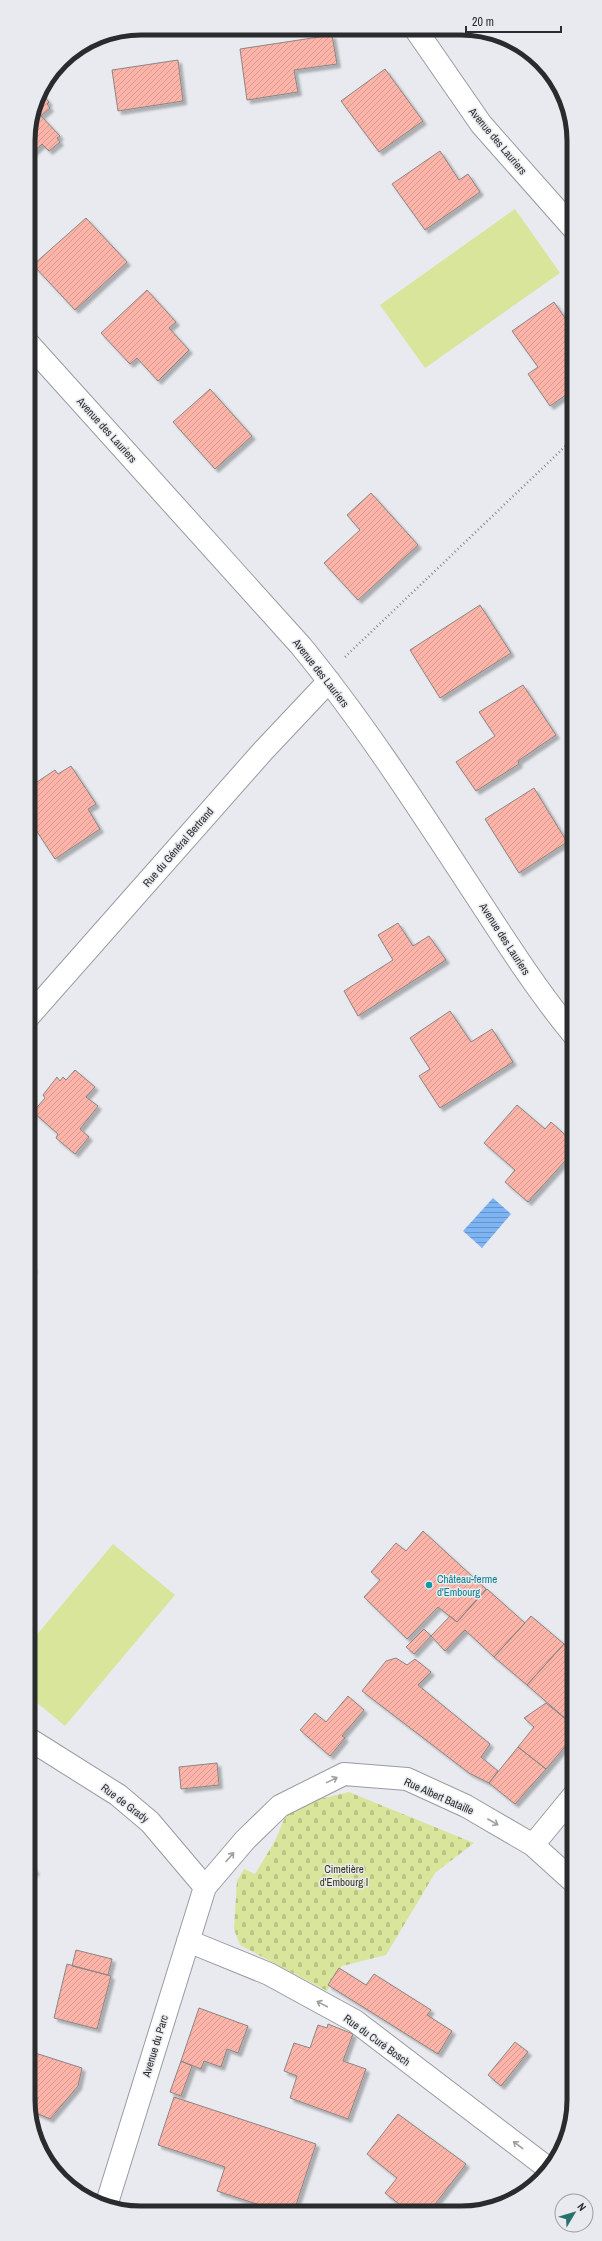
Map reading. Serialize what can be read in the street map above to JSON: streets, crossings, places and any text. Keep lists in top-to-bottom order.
{
  "streets": {
    "street": [
      "Avenue des Lauriers",
      "Rue du Général Bertrand",
      "Rue Albert Bataille",
      "Rue de Grady",
      "Rue du Curé Bosch",
      "Avenue du Parc"
    ]
  },
  "crossings": [
    ["Avenue des Lauriers", "Rue du Général Bertrand"],
    ["Rue Albert Bataille", "Rue de Grady"],
    ["Rue Albert Bataille", "Avenue du Parc"],
    ["Rue de Grady", "Avenue du Parc"],
    ["Rue du Curé Bosch", "Avenue du Parc"]
  ],
  "one_way": ["Rue Albert Bataille", "Rue du Curé Bosch"],
  "parks": ["Cimetière d'Embourg I"],
  "places": ["Château-ferme d'Embourg"],
  "scale_bar": "20 m",
  "north": "top right"
}
